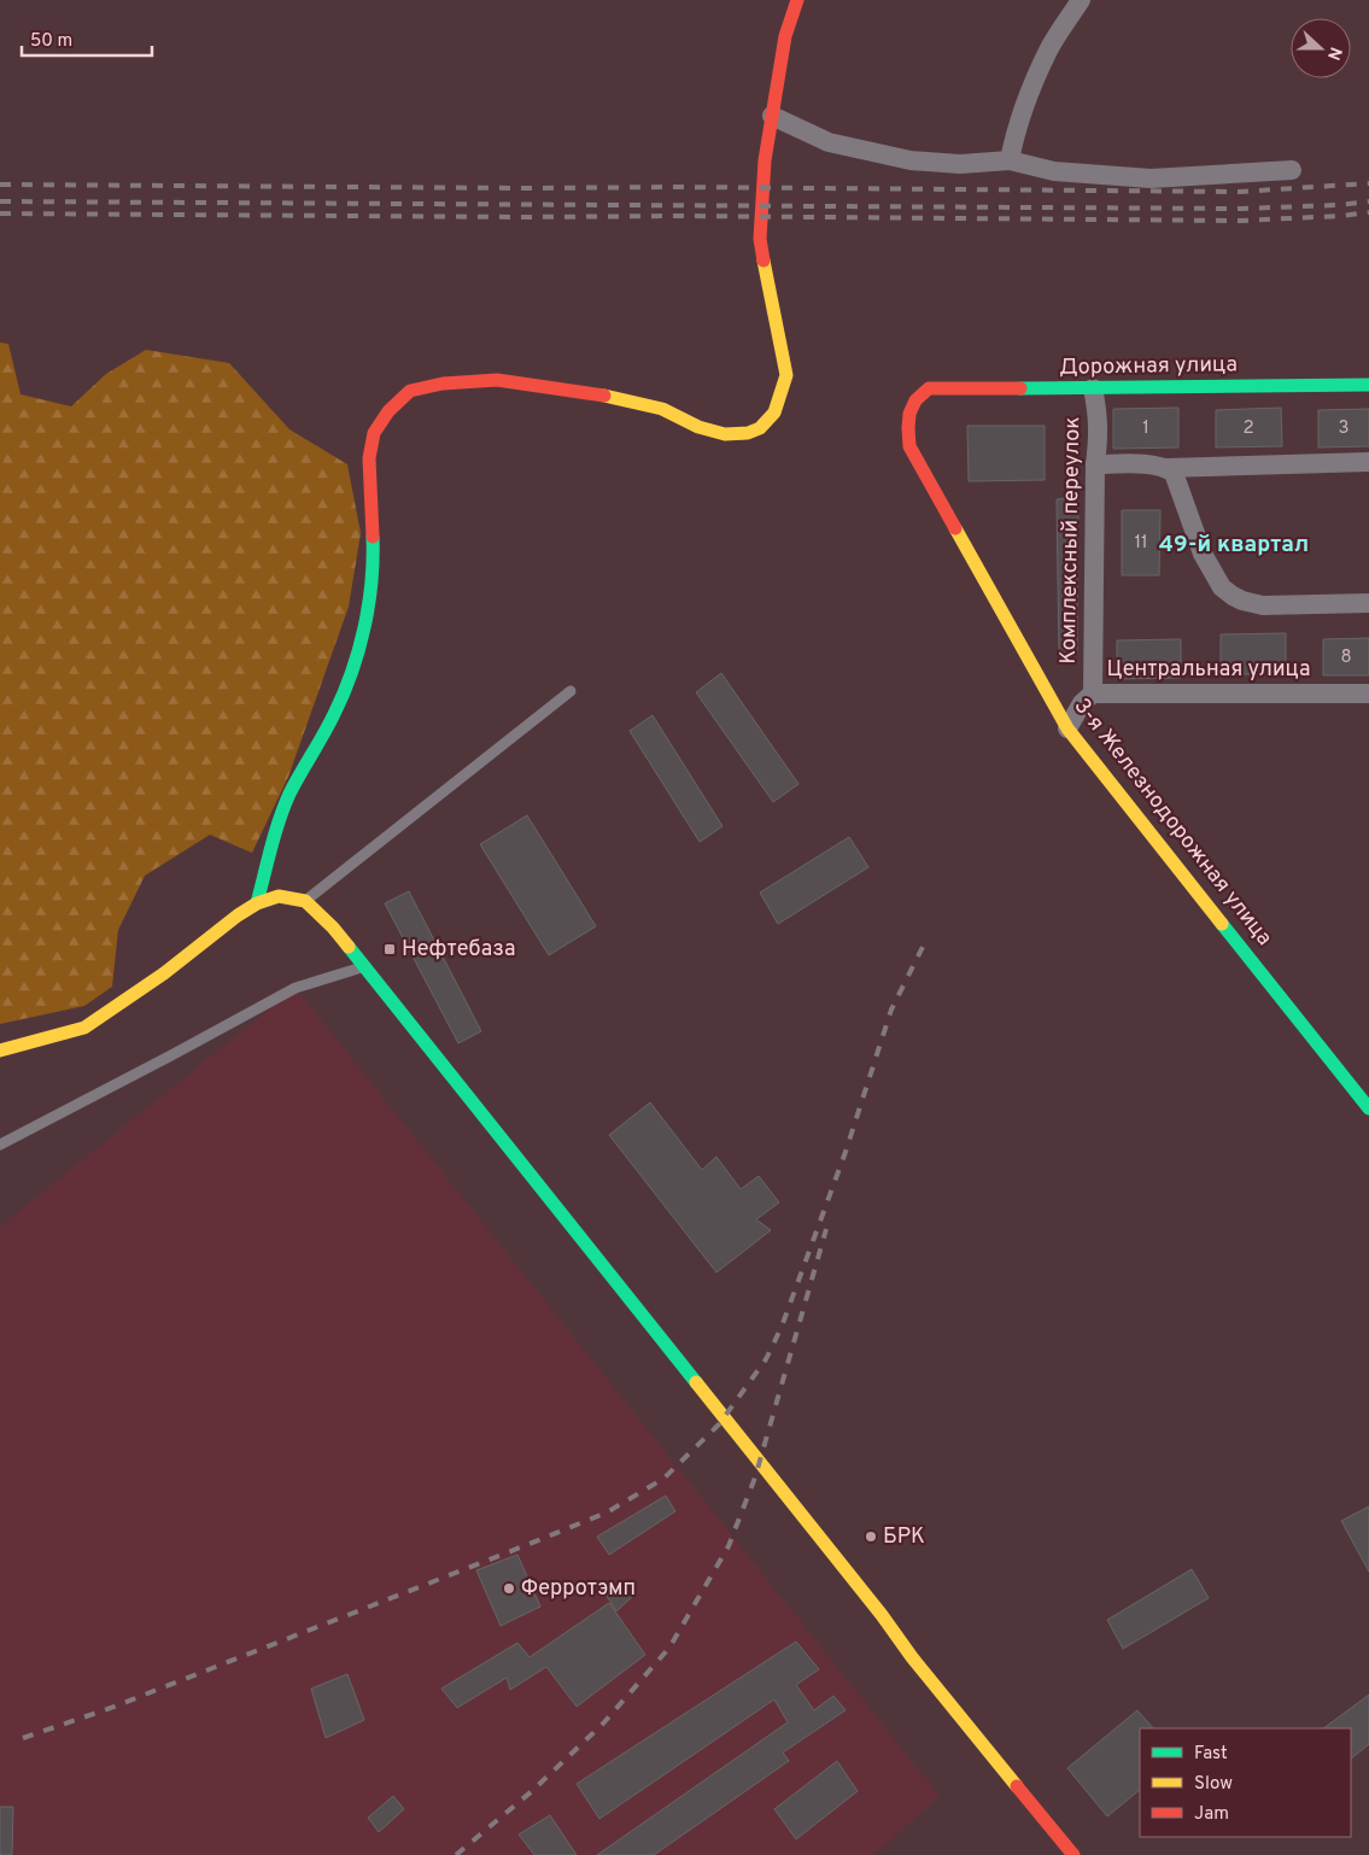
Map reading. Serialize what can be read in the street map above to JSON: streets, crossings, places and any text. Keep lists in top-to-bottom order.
{
  "streets": {
    "street": [
      "Дорожная улица",
      "Комплексный переулок",
      "Центральная улица",
      "3-я Железнодорожная улица"
    ]
  },
  "crossings": [
    ["Дорожная улица", "Комплексный переулок"],
    ["Дорожная улица", "3-я Железнодорожная улица"],
    ["Комплексный переулок", "Центральная улица"],
    ["Центральная улица", "3-я Железнодорожная улица"]
  ],
  "districts": ["49-й квартал"],
  "places": {
    "transit": ["Нефтебаза"],
    "other": ["БРК", "Ферротэмп"]
  },
  "house_numbers": [
    "1",
    "2",
    "3",
    "11",
    "8"
  ],
  "legend": ["Fast", "Slow", "Jam"],
  "scale_bar": "50 m",
  "north": "right"
}
